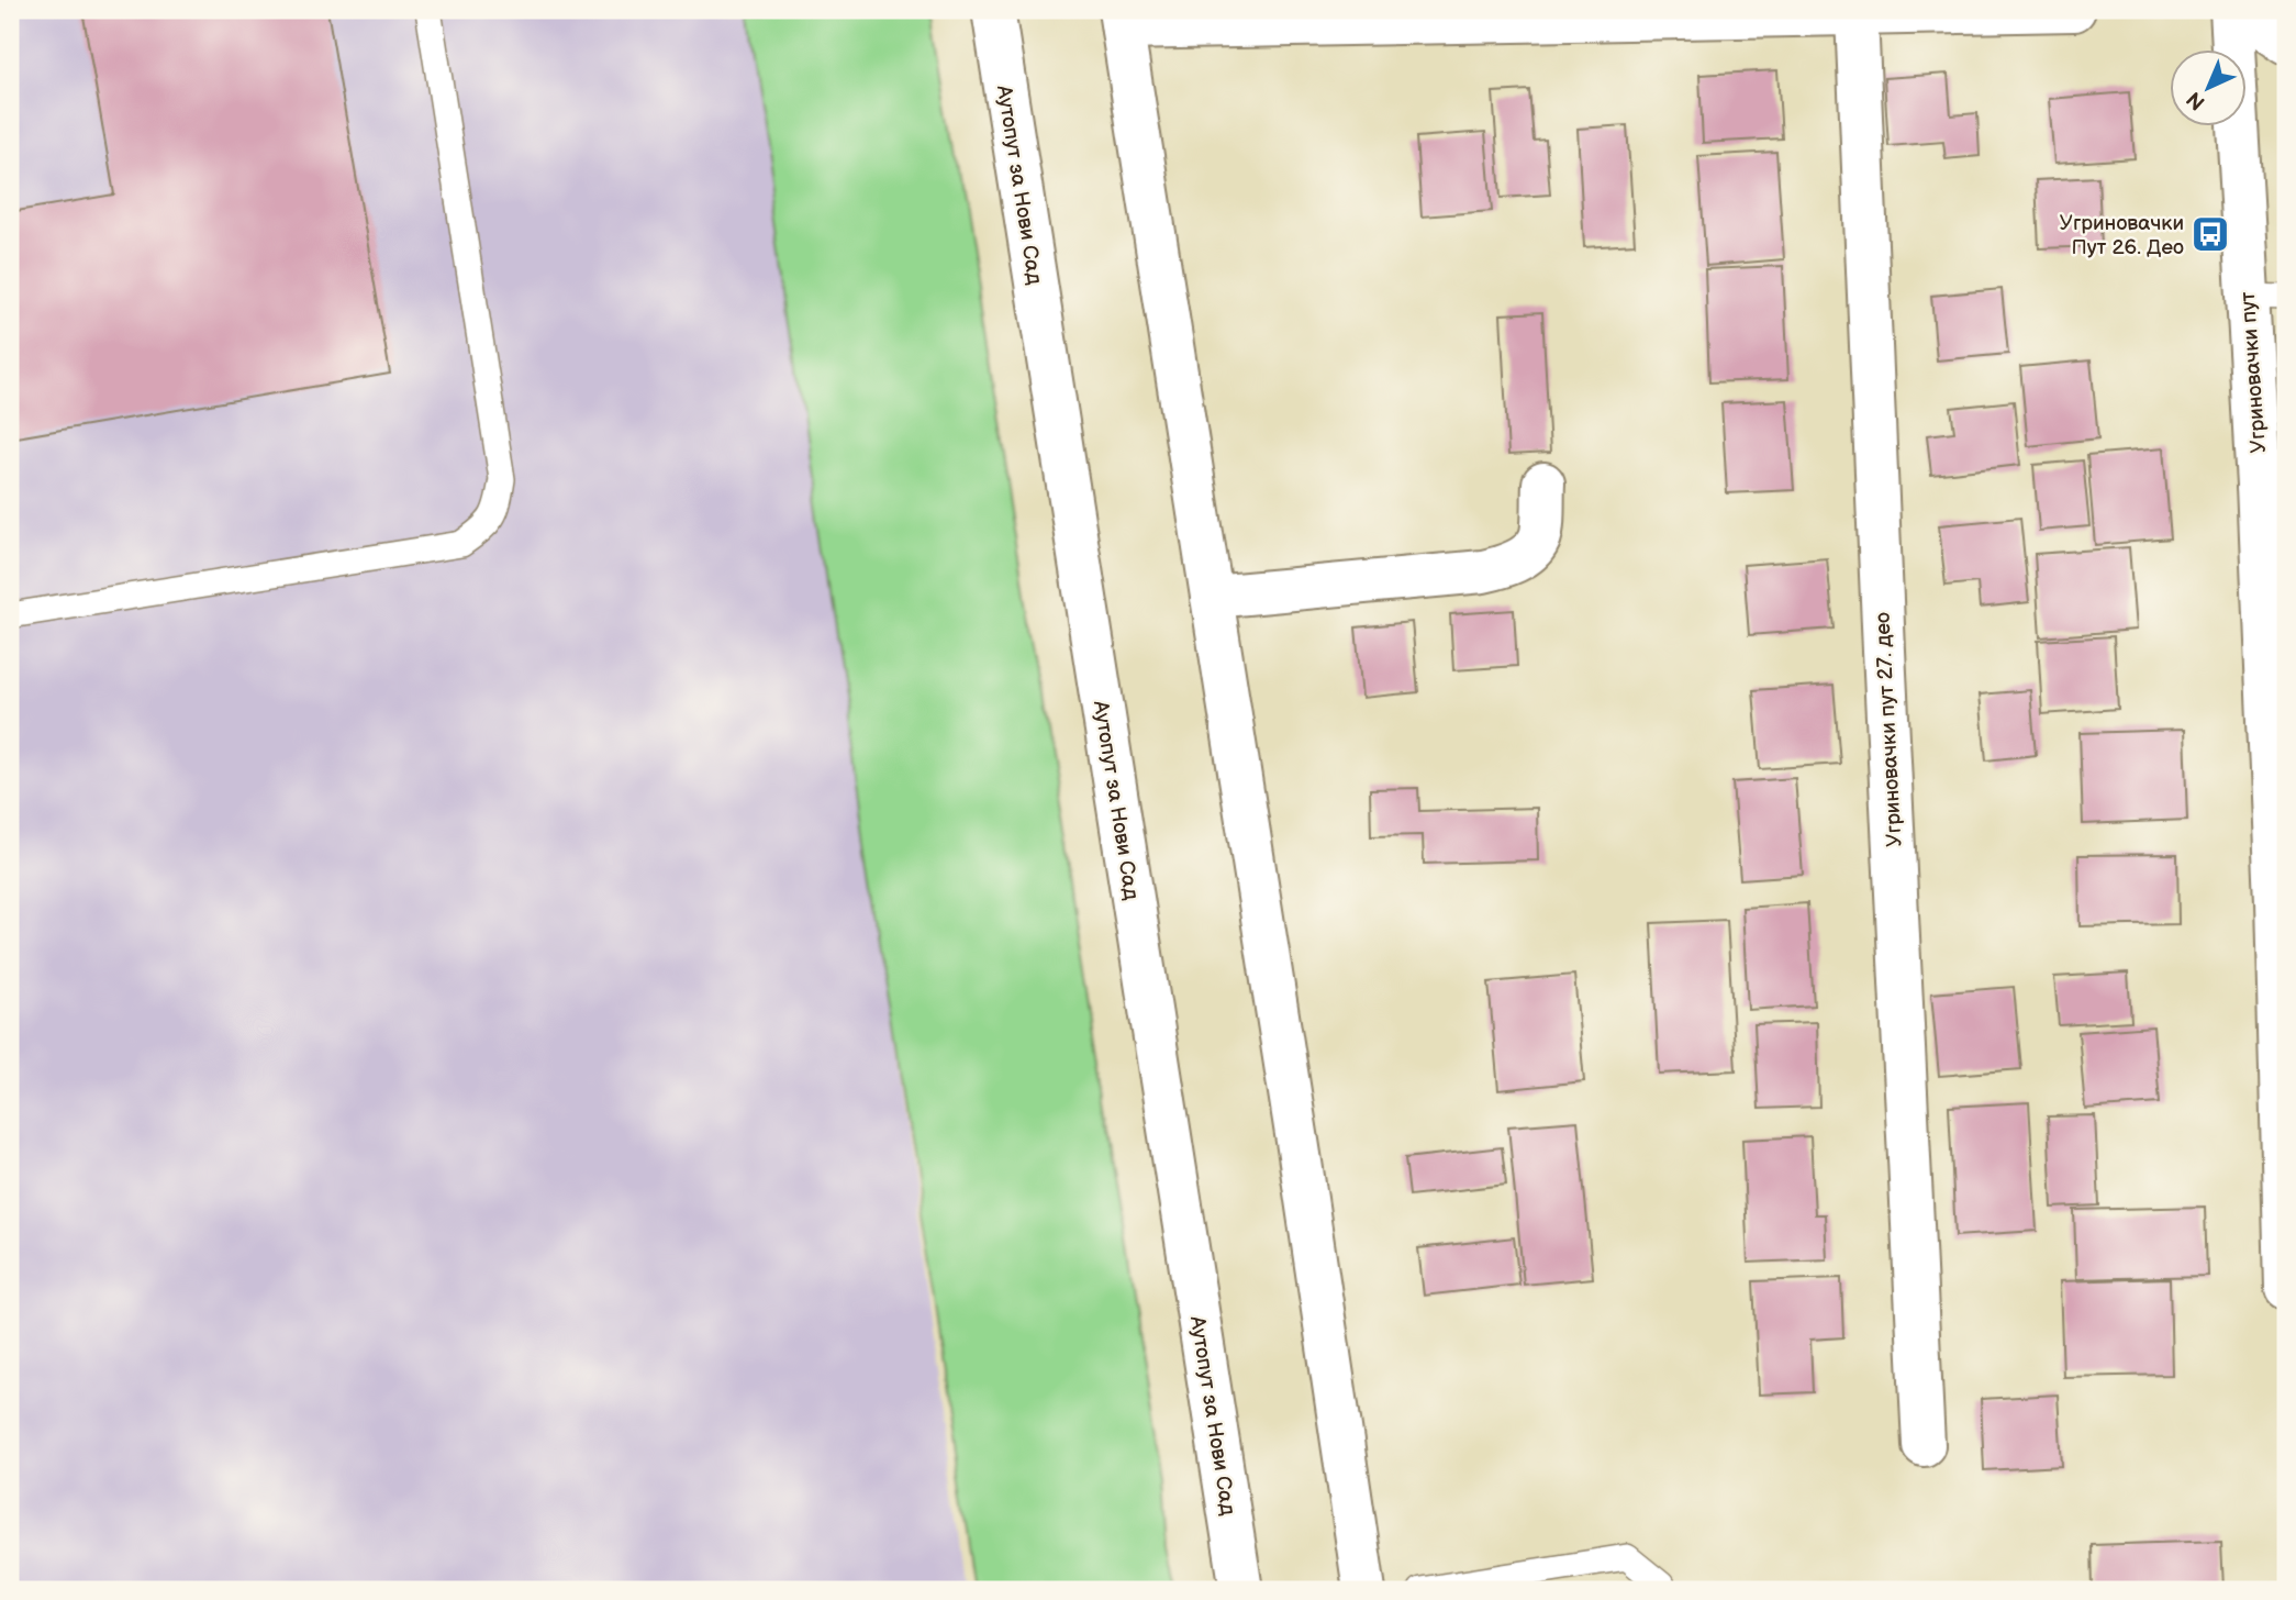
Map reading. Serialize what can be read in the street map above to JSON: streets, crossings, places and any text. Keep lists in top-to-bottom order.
{
  "streets": {
    "street": ["Аутопут за Нови Сад", "Угриновачки пут", "Угриновачки пут 27. део"]
  },
  "places": {
    "bus stop": ["Угриновачки Пут 26. Део"]
  },
  "north": "bottom left"
}
